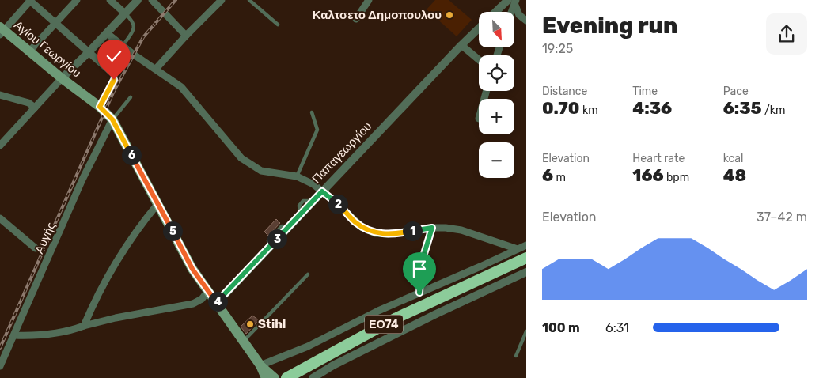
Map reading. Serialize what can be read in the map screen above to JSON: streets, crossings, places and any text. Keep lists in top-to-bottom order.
{
  "streets": {
    "highway": ["ΕΟ74"],
    "main road": ["Αγίου Γεωργίου"],
    "street": ["Παπαγεωργίου", "Αυγής"]
  },
  "crossings": [
    ["Αγίου Γεωργίου", "Παπαγεωργίου"],
    ["Αγίου Γεωργίου", "Αυγής"]
  ],
  "places": ["Καλτσετο Δημοπουλου", "Stihl"],
  "north": "bottom right",
  "page": {
    "heading": ["Evening run", "19:25"],
    "map_buttons": ["+", "−"],
    "stats": [
      ["Distance", "0.70 km"],
      ["Time", "4:36"],
      ["Pace", "6:35 /km"],
      ["Elevation", "6 m"],
      ["Heart rate", "166 bpm"],
      ["kcal", "48"]
    ],
    "pins": [
      "6",
      "2",
      "1",
      "5",
      "3",
      "4"
    ],
    "chart": ["Elevation", "37–42 m"],
    "list": [
      {
        "name": "100 m",
        "note": "6:31"
      }
    ]
  }
}
